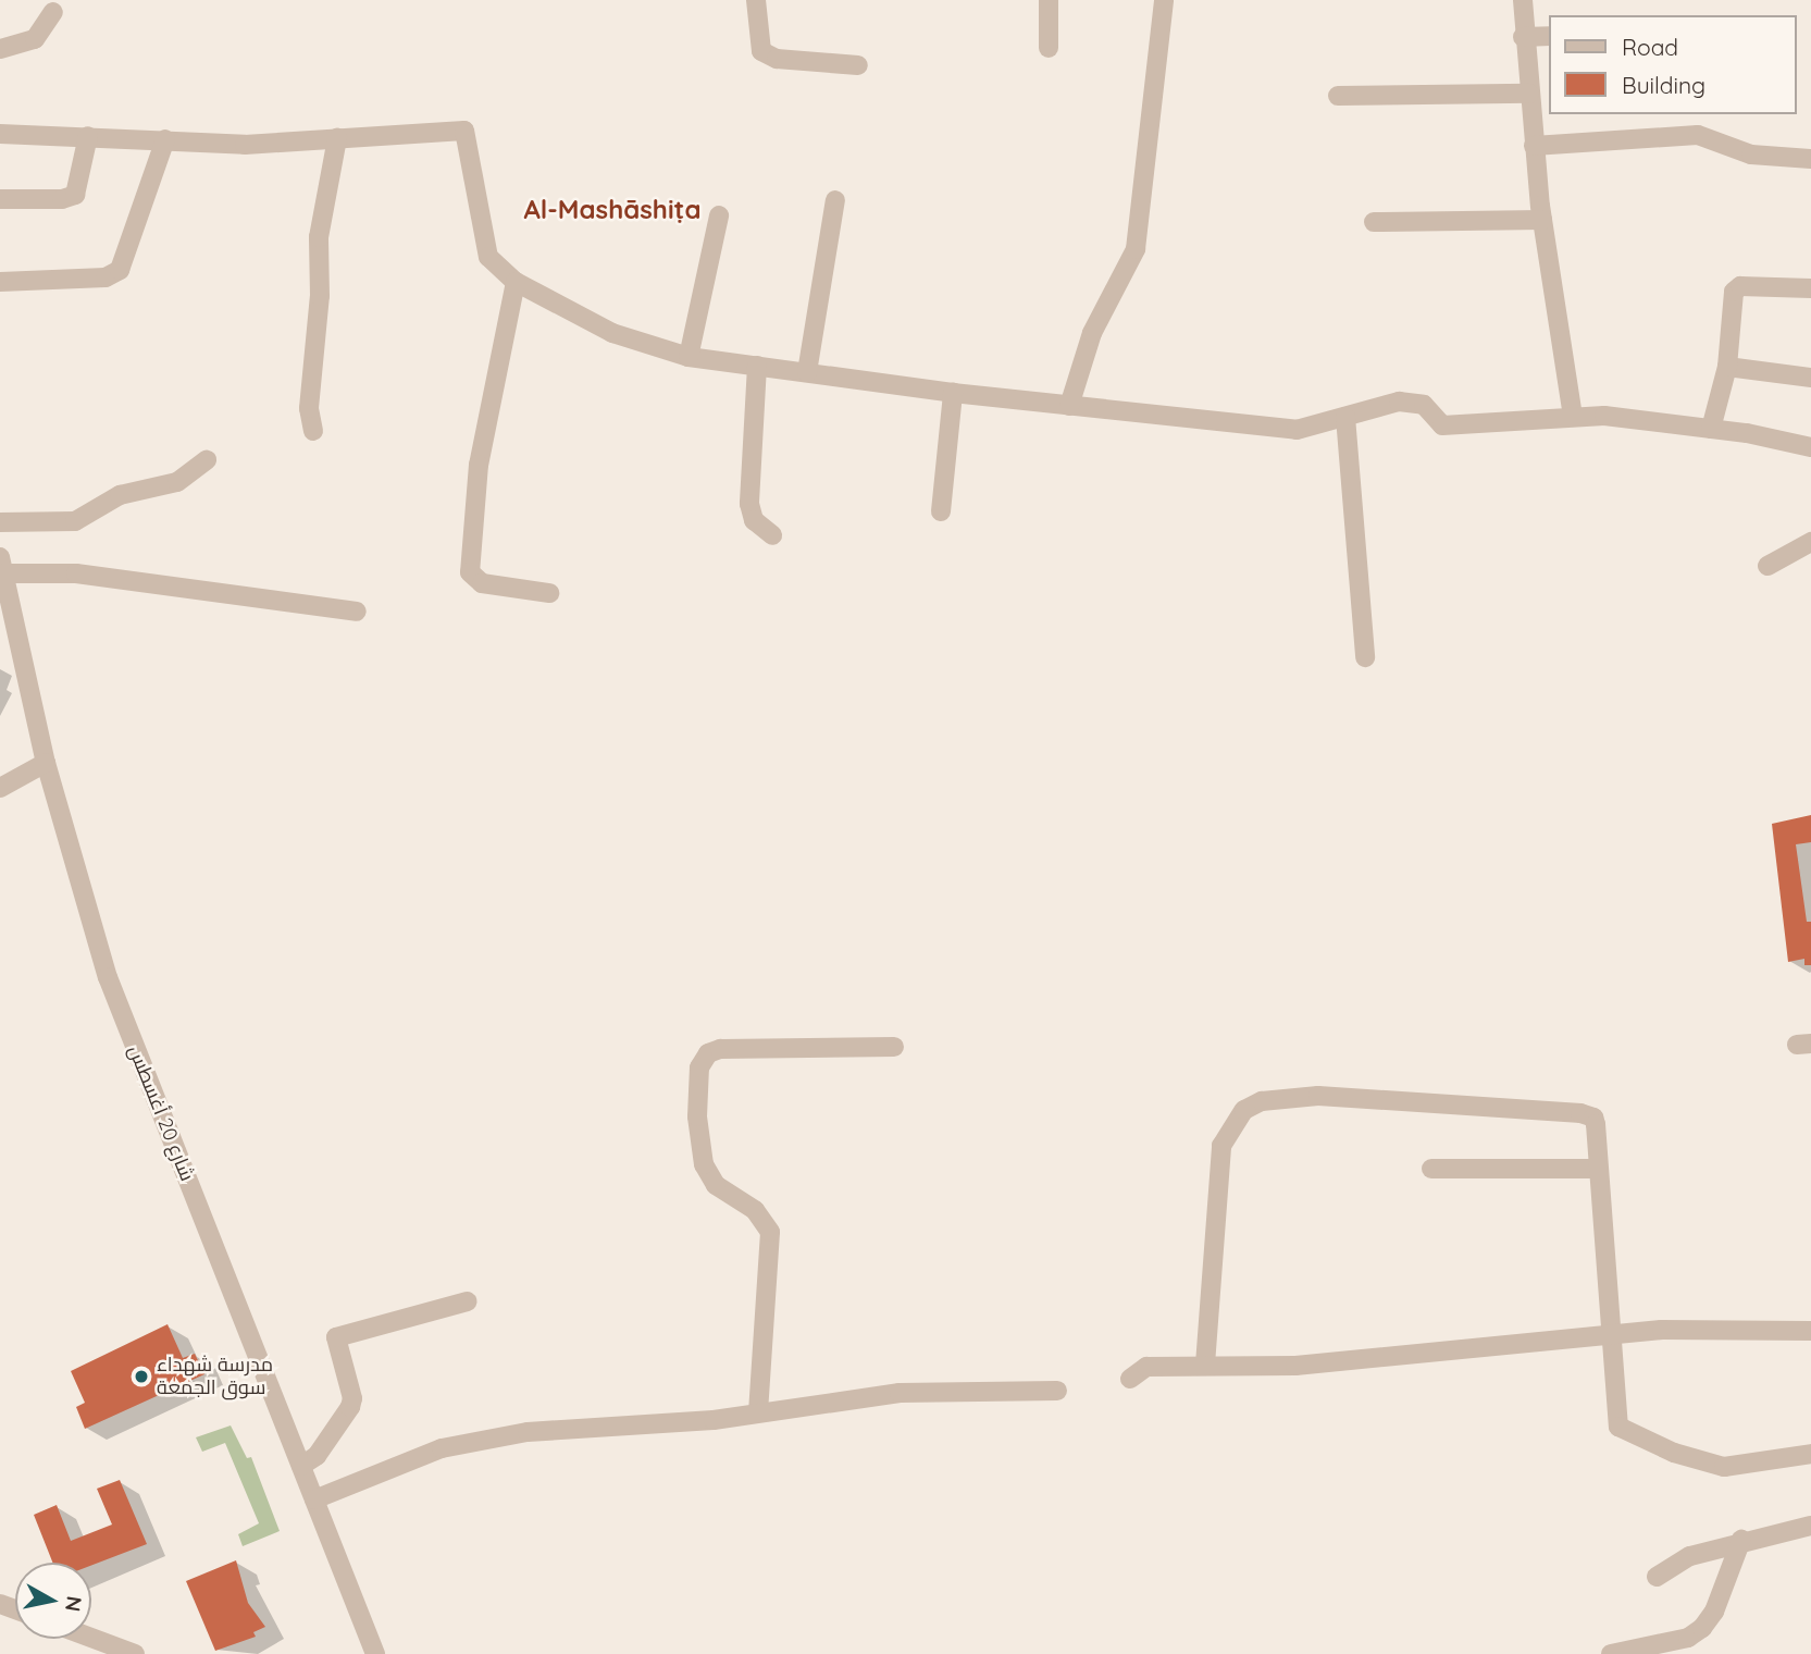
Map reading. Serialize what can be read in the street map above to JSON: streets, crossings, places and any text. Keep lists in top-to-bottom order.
{
  "streets": {
    "street": ["شارع 20 أغسطس"]
  },
  "districts": ["Al-Mashāshiṭa"],
  "places": ["مدرسة شهداء سوق الجمعة"],
  "legend": ["Road", "Building"],
  "north": "right"
}
